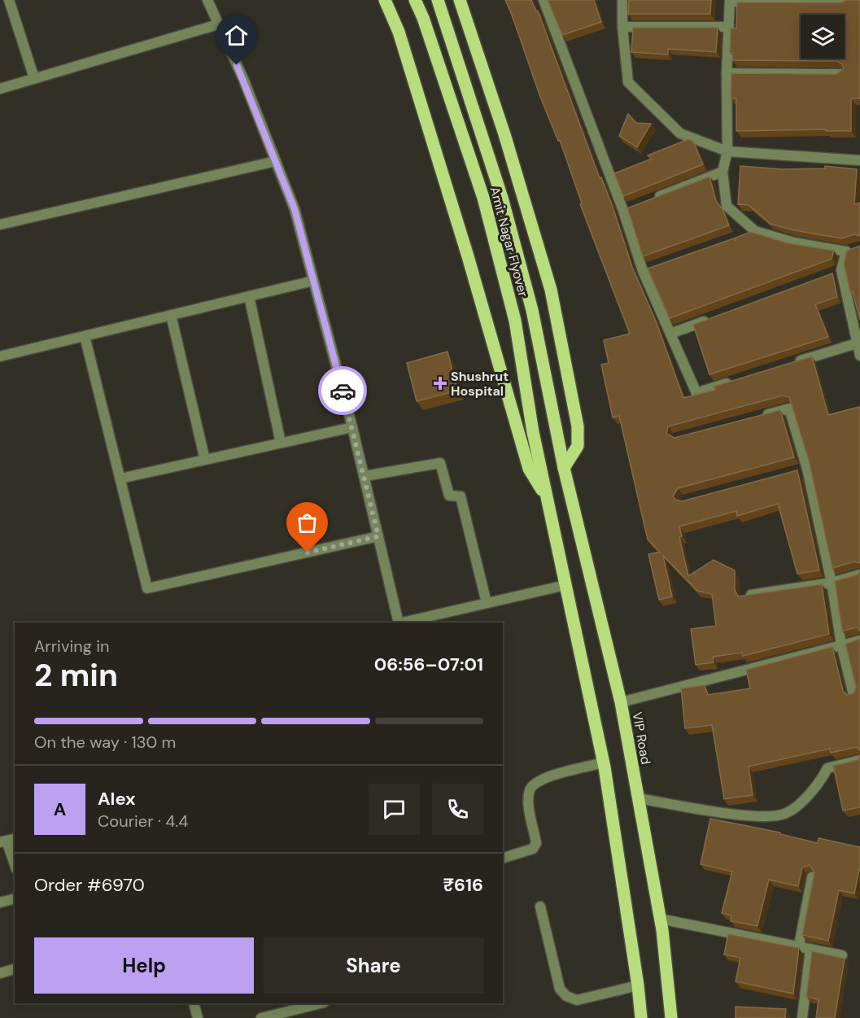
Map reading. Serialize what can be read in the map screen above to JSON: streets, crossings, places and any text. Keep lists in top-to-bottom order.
{
  "streets": {
    "main road": ["Amit Nagar Flyover", "VIP Road"]
  },
  "crossings": [
    ["Amit Nagar Flyover", "VIP Road"]
  ],
  "places": {
    "health": ["Shushrut Hospital"]
  },
  "page": {
    "heading": ["2 min", "Arriving in", "06:56–07:01"],
    "panel": [
      "Alex",
      "Courier · 4.4",
      "Order #6970",
      "₹616"
    ],
    "bar": "On the way · 130 m",
    "round": "A",
    "buttons": ["Help", "Share"]
  }
}
